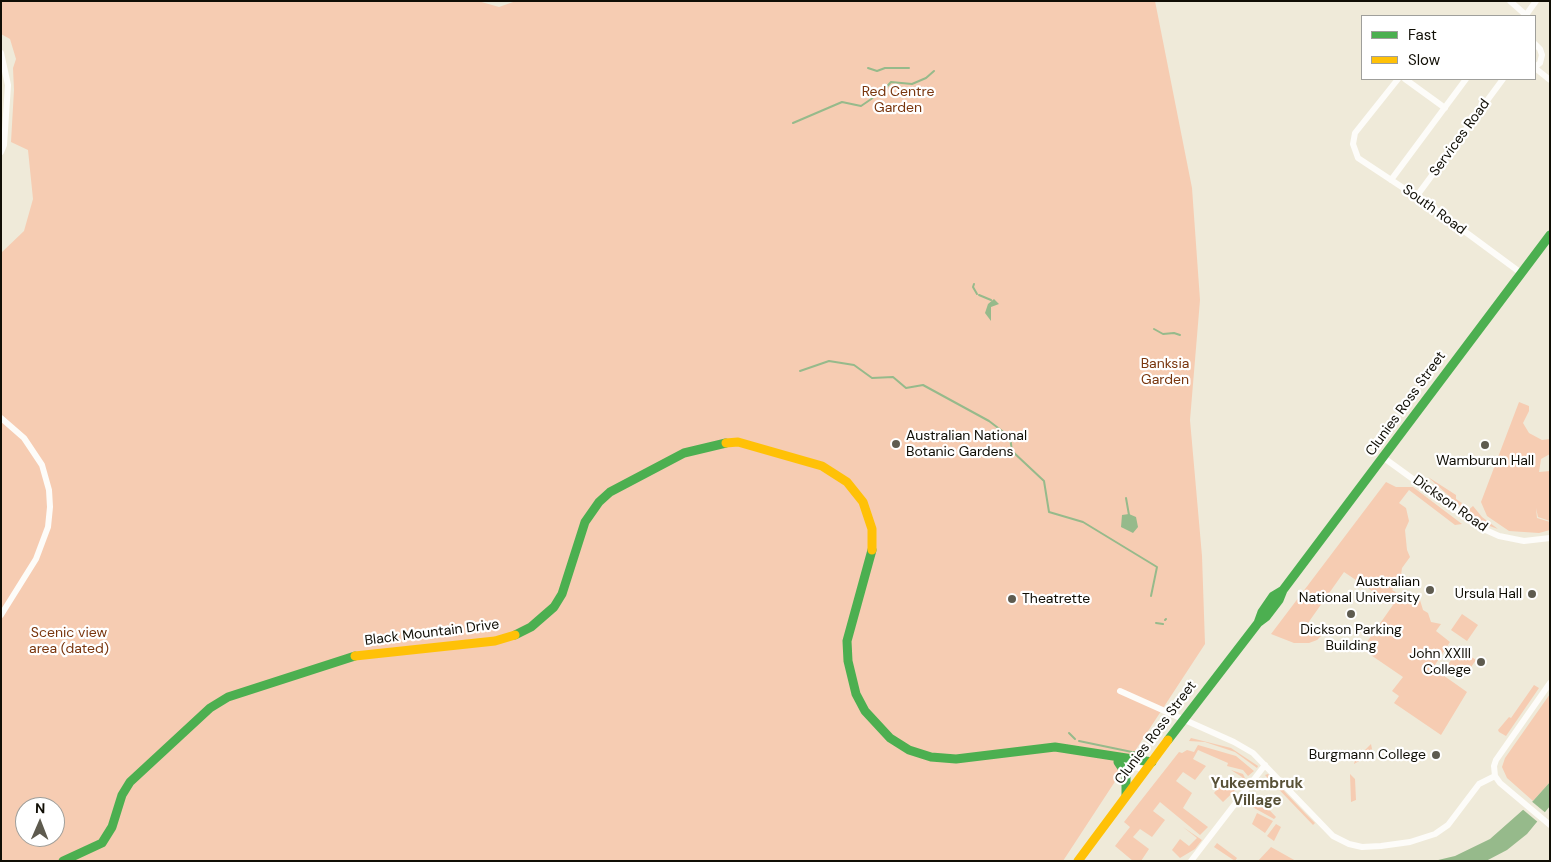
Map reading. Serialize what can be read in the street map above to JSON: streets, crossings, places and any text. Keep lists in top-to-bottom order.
{
  "streets": {
    "street": [
      "Services Road",
      "South Road",
      "Clunies Ross Street",
      "Dickson Road",
      "Black Mountain Drive"
    ]
  },
  "crossings": [
    ["Services Road", "South Road"],
    ["South Road", "Clunies Ross Street"],
    ["Clunies Ross Street", "Dickson Road"],
    ["Clunies Ross Street", "Black Mountain Drive"]
  ],
  "districts": ["Yukeembruk Village"],
  "parks": ["Red Centre Garden", "Banksia Garden", "Scenic view area (dated)"],
  "places": [
    "Australian National Botanic Gardens",
    "Wamburun Hall",
    "Australian National University",
    "Ursula Hall",
    "Theatrette",
    "Dickson Parking Building",
    "John XXIII College",
    "Burgmann College"
  ],
  "legend": ["Fast", "Slow"],
  "north": "top"
}
